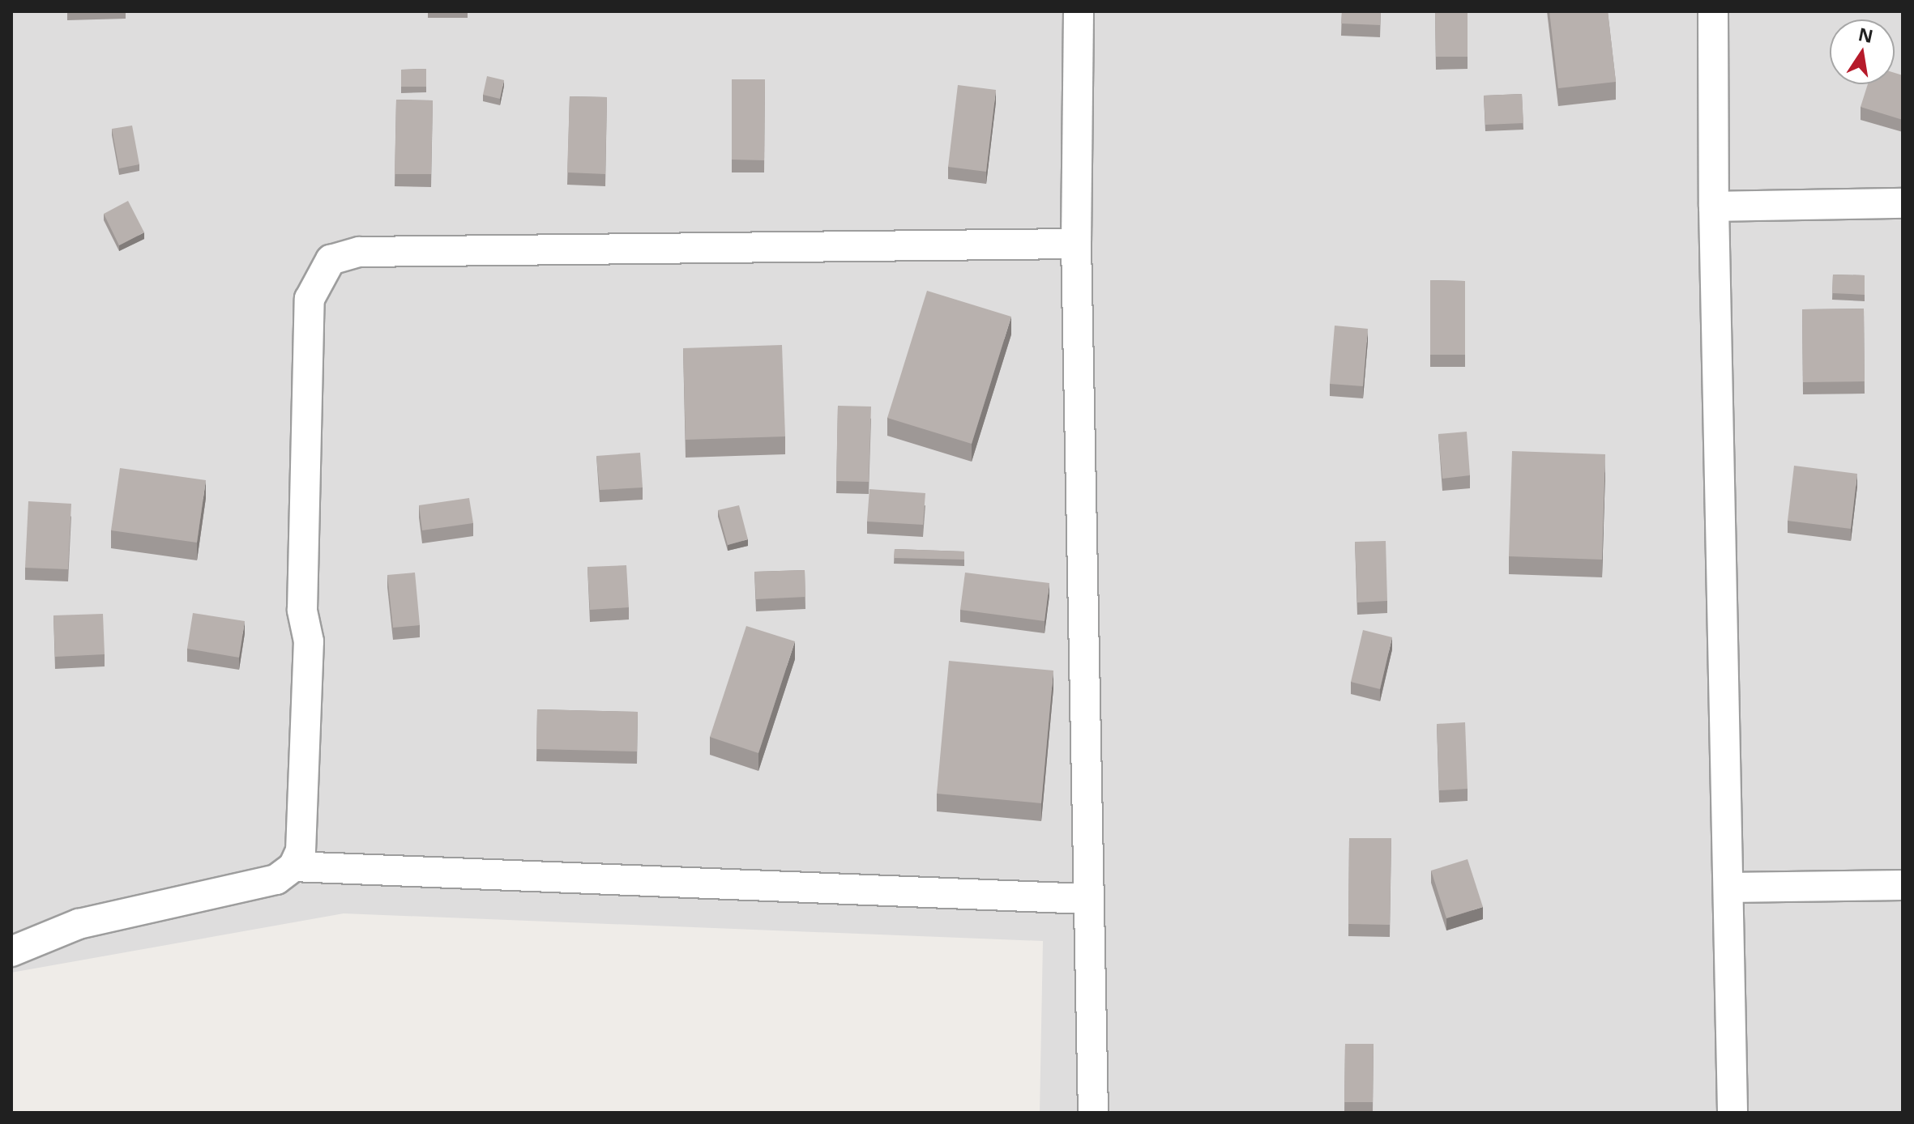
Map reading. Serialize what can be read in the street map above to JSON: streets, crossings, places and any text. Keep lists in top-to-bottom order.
{
  "north": "top"
}
